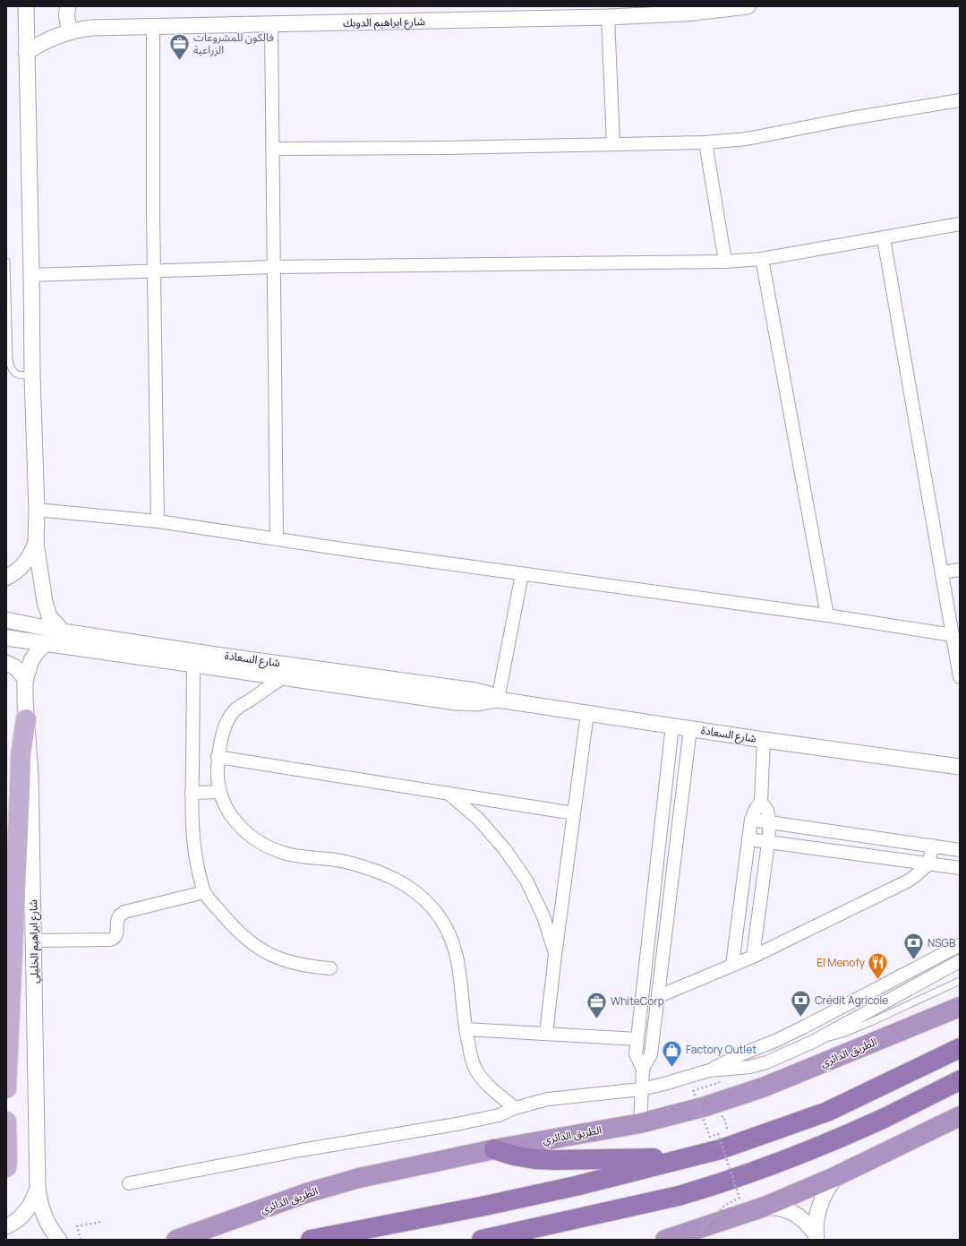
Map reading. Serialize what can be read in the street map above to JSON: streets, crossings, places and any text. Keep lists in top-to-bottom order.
{
  "streets": {
    "highway": ["الطريق الدائري"],
    "street": ["شارع ابراهيم الدوبك", "شارع السعادة", "شارع ابراهيم الخليلي"]
  },
  "crossings": [
    ["شارع السعادة", "شارع ابراهيم الخليلي"]
  ],
  "places": {
    "office": ["فالكون للمشروعات الزراعية", "WhiteCorp"],
    "bank": ["NSGB", "Crédit Agricole"],
    "restaurant": ["El Menofy"],
    "shop": ["Factory Outlet"]
  }
}
